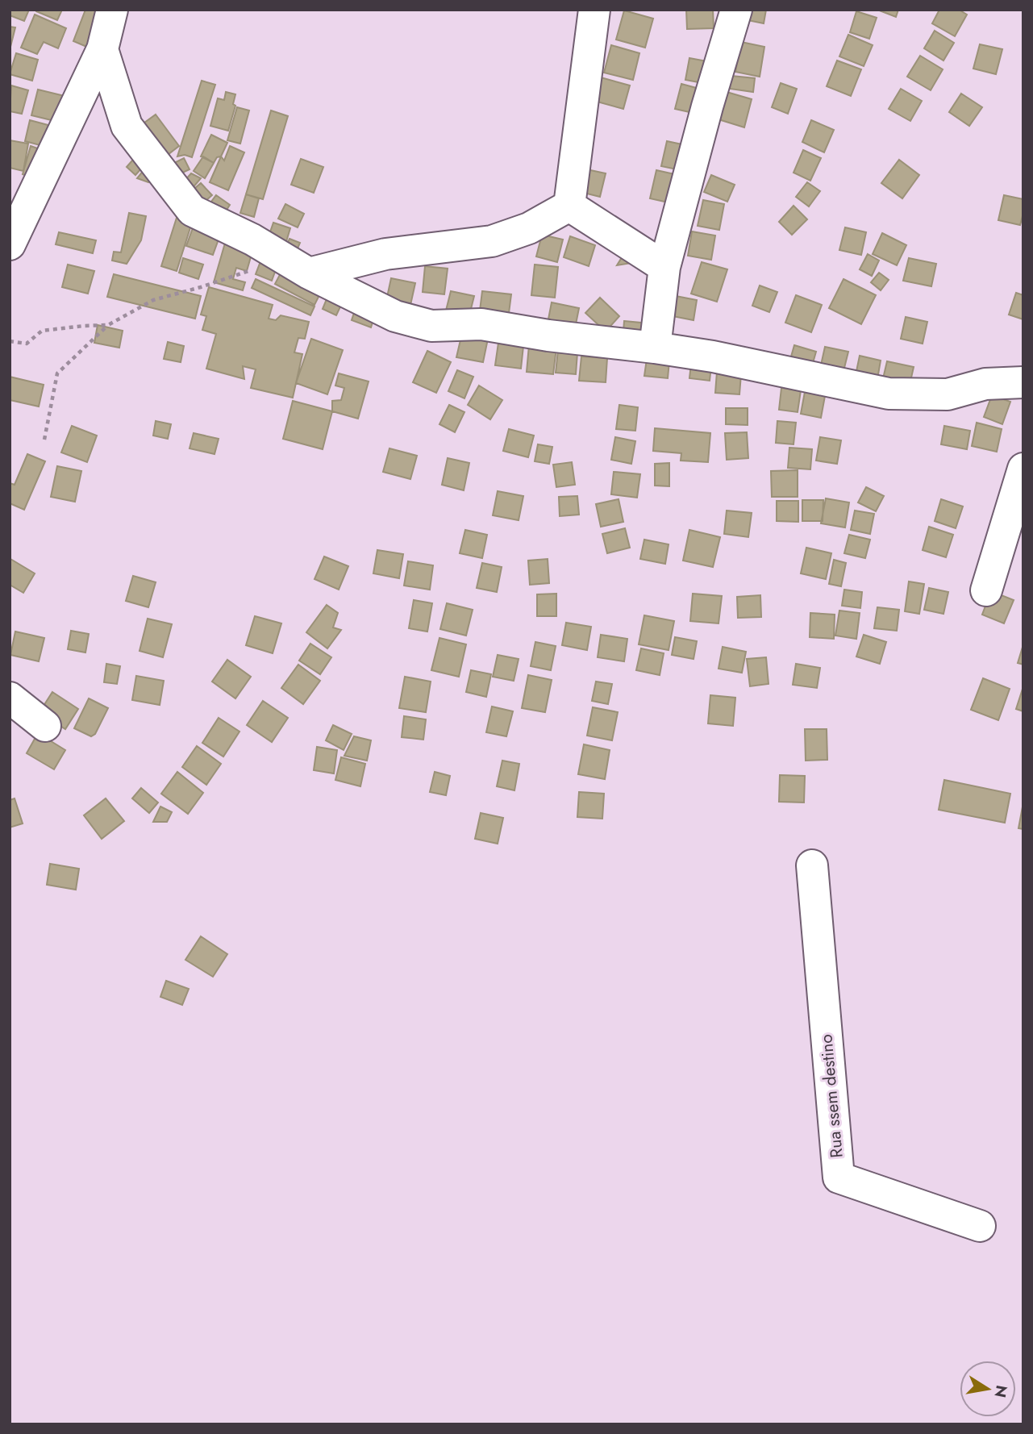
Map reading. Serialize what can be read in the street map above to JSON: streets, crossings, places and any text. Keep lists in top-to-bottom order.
{
  "streets": {
    "street": ["Rua ssem destino"]
  },
  "north": "right"
}
